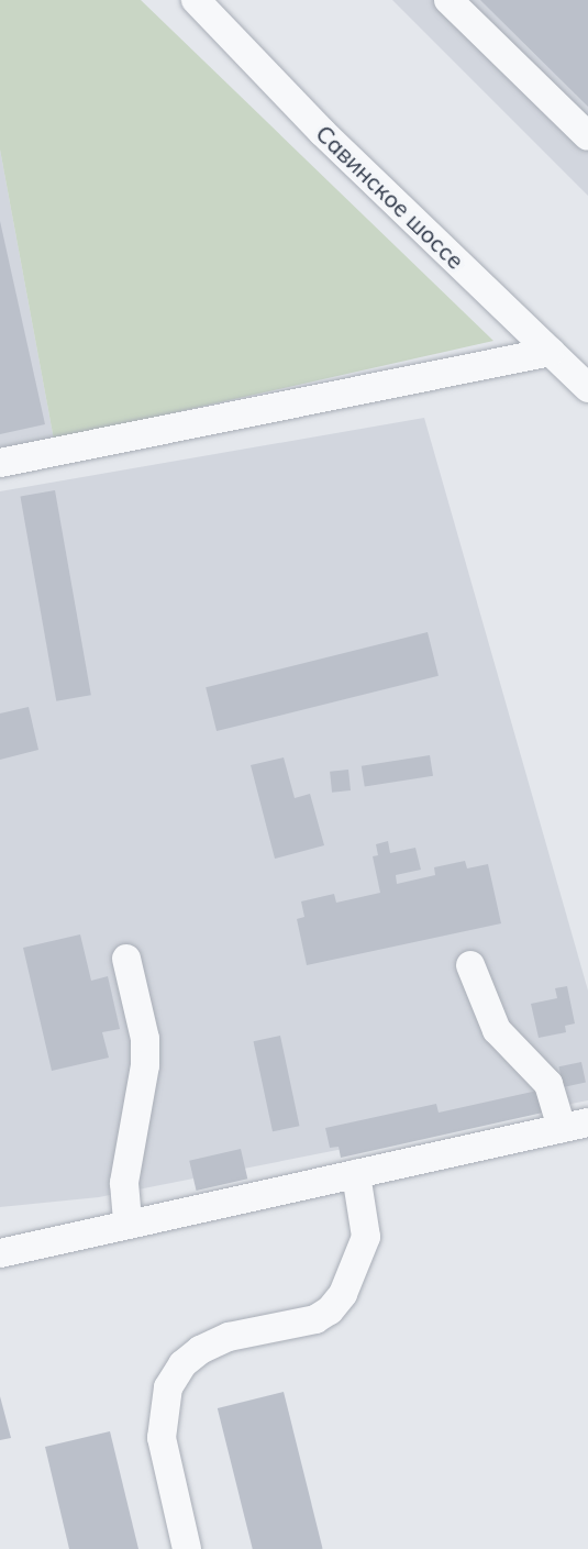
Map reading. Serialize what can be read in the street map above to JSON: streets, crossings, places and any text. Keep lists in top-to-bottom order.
{
  "streets": {
    "street": ["Савинское шоссе"]
  }
}
